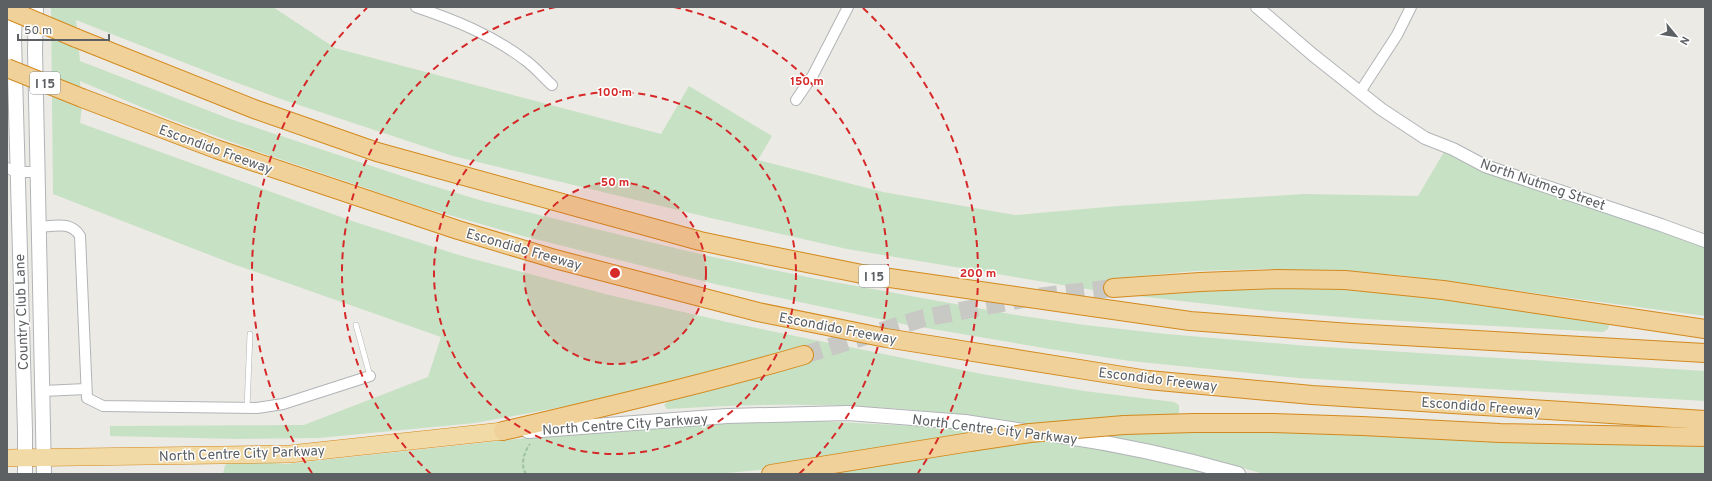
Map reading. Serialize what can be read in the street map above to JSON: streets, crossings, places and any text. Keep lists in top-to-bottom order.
{
  "streets": {
    "highway": ["I 15", "Escondido Freeway", "North Centre City Parkway"],
    "main road": ["Country Club Lane"],
    "street": ["North Nutmeg Street"]
  },
  "crossings": [
    ["Country Club Lane", "North Centre City Parkway"]
  ],
  "scale_bar": "50 m",
  "north": "bottom right",
  "rings": [
    "150 m",
    "100 m",
    "50 m",
    "200 m"
  ]
}
